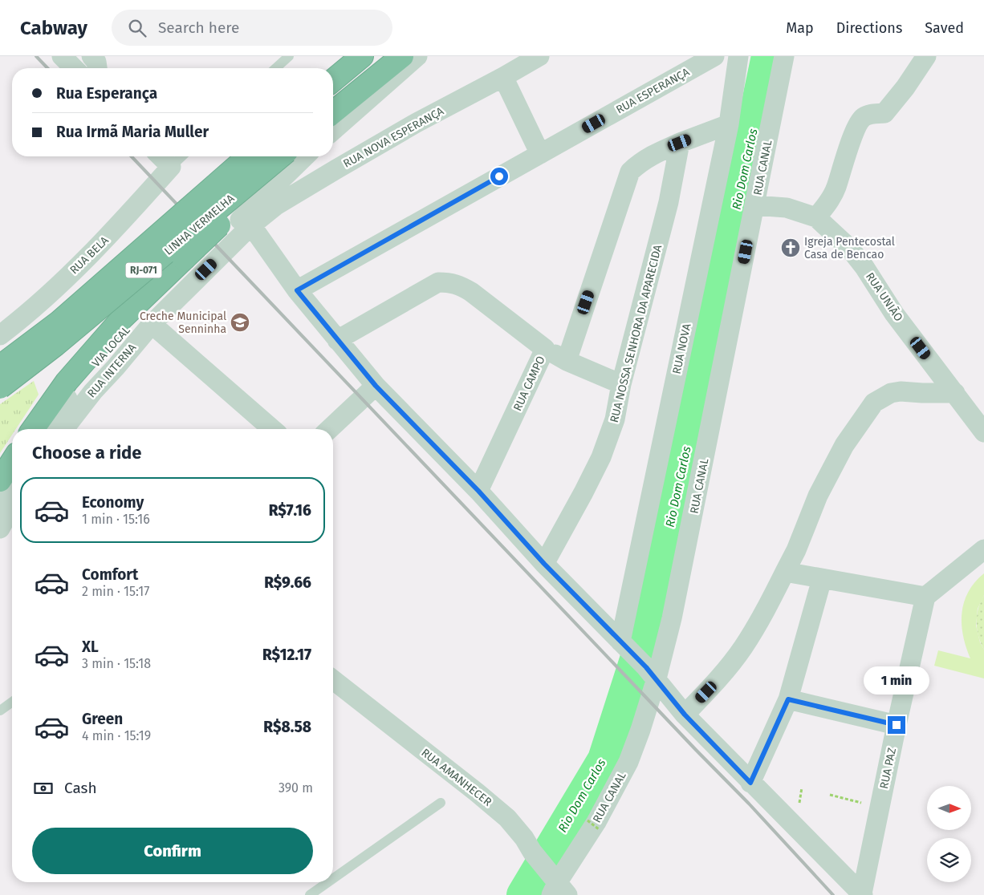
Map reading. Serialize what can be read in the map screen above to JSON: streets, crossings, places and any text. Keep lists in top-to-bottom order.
{
  "streets": {
    "highway": ["LINHA VERMELHA", "RJ-071"],
    "street": [
      "RUA ESPERANÇA",
      "RUA NOVA ESPERANÇA",
      "RUA CANAL",
      "RUA BELA",
      "RUA UNIÃO",
      "RUA NOSSA SENHORA DA APARECIDA",
      "VIA LOCAL",
      "RUA NOVA",
      "RUA INTERNA",
      "RUA CAMPO",
      "RUA PAZ",
      "RUA AMANHECER"
    ]
  },
  "crossings": [
    ["RUA NOVA ESPERANÇA", "RUA INTERNA"],
    ["RUA CANAL", "RUA UNIÃO"],
    ["RUA CANAL", "RUA AMANHECER"]
  ],
  "water": ["Rio Dom Carlos"],
  "places": {
    "church": ["Igreja Pentecostal Casa de Bencao"],
    "school or university": ["Creche Municipal Senninha"]
  },
  "north": "right",
  "page": {
    "header": "Cabway",
    "search": "Search here",
    "nav": ["Map", "Directions", "Saved"],
    "banner": ["Rua Esperança", "Rua Irmã Maria Muller"],
    "heading": "Choose a ride",
    "list": [
      {
        "name": "Economy",
        "note": "1 min · 15:16",
        "value": "R$7.16"
      },
      {
        "name": "Comfort",
        "note": "2 min · 15:17",
        "value": "R$9.66"
      },
      {
        "name": "XL",
        "note": "3 min · 15:18",
        "value": "R$12.17"
      },
      {
        "name": "Green",
        "note": "4 min · 15:19",
        "value": "R$8.58"
      }
    ],
    "bubble": "1 min",
    "pay": ["Cash", "390 m"],
    "buttons": "Confirm"
  }
}
